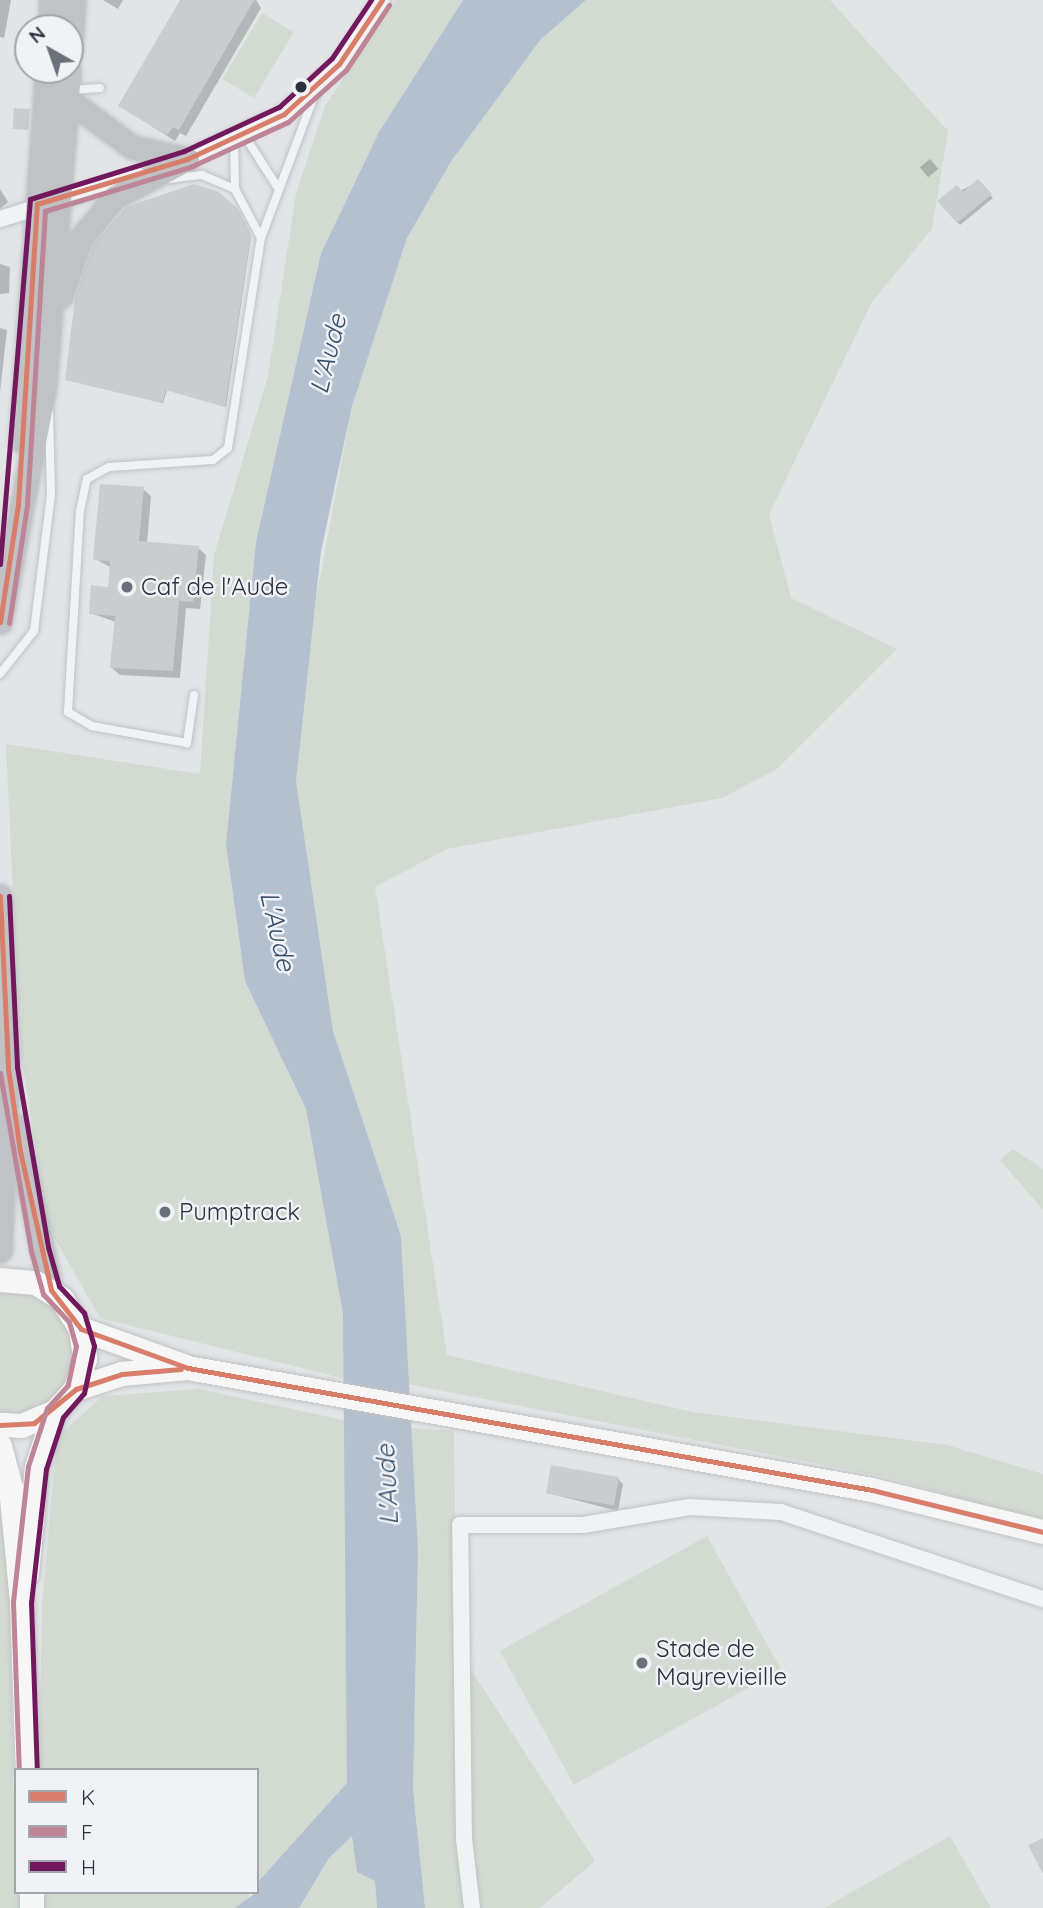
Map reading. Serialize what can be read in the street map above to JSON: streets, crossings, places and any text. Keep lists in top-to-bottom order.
{
  "water": ["L'Aude"],
  "places": ["Caf de l'Aude", "Pumptrack", "Stade de Mayrevieille"],
  "lines": ["transit line K", "transit line H", "transit line F"],
  "legend": ["K", "F", "H"],
  "north": "top left"
}
